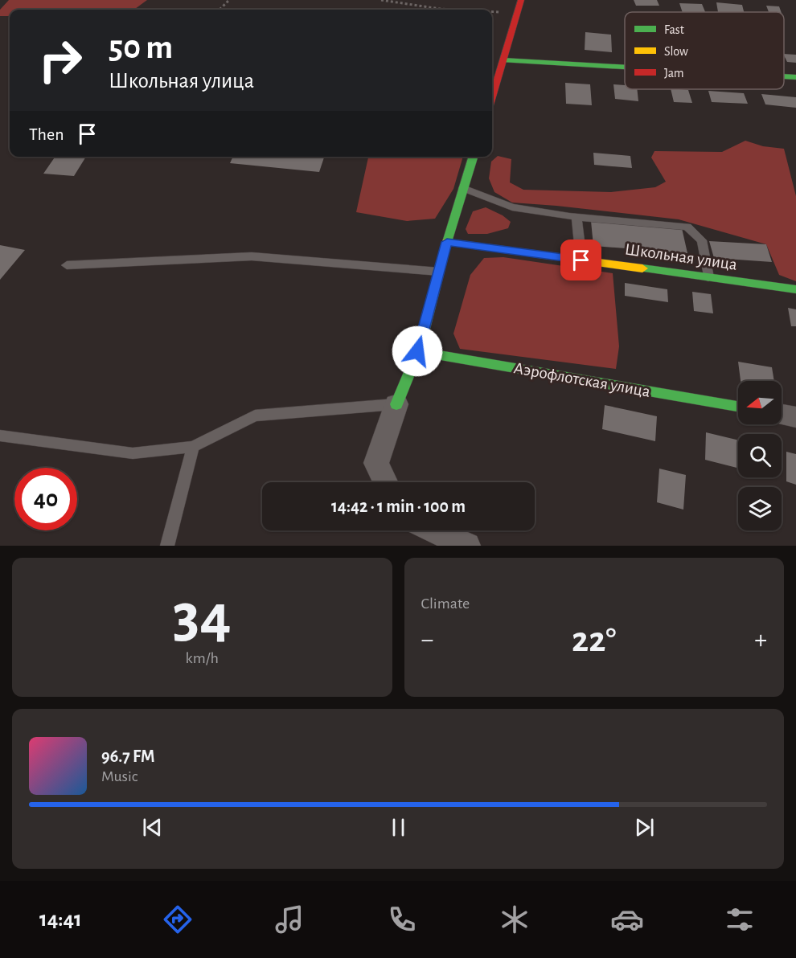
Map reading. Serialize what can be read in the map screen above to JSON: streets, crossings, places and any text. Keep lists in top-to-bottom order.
{
  "streets": {
    "street": ["Школьная улица", "Аэрофлотская улица"]
  },
  "legend": ["Fast", "Slow", "Jam"],
  "north": "left",
  "page": {
    "turn": ["50 m", "Школьная улица"],
    "then": "Then",
    "limit": "40",
    "trip": "14:42 · 1 min · 100 m",
    "tile": [
      ["34", "km/h"],
      "Climate"
    ],
    "heat": ["−", "22°", "+"],
    "song": ["96.7 FM", "Music"],
    "tabs": "14:41"
  }
}
